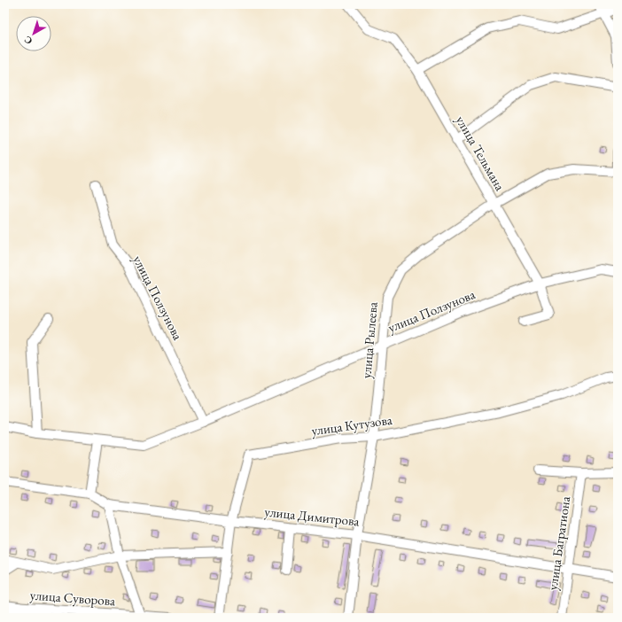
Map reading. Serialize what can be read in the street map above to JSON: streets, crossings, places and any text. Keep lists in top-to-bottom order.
{
  "streets": {
    "street": [
      "улица Тельмана",
      "улица Ползунова",
      "улица Рылеева",
      "улица Кутузова",
      "улица Димитрова",
      "улица Багратиона",
      "улица Суворова"
    ]
  },
  "crossings": [
    ["улица Тельмана", "улица Ползунова"],
    ["улица Тельмана", "улица Рылеева"],
    ["улица Ползунова", "улица Рылеева"],
    ["улица Рылеева", "улица Кутузова"],
    ["улица Рылеева", "улица Димитрова"],
    ["улица Кутузова", "улица Димитрова"],
    ["улица Димитрова", "улица Багратиона"]
  ],
  "north": "bottom left"
}
